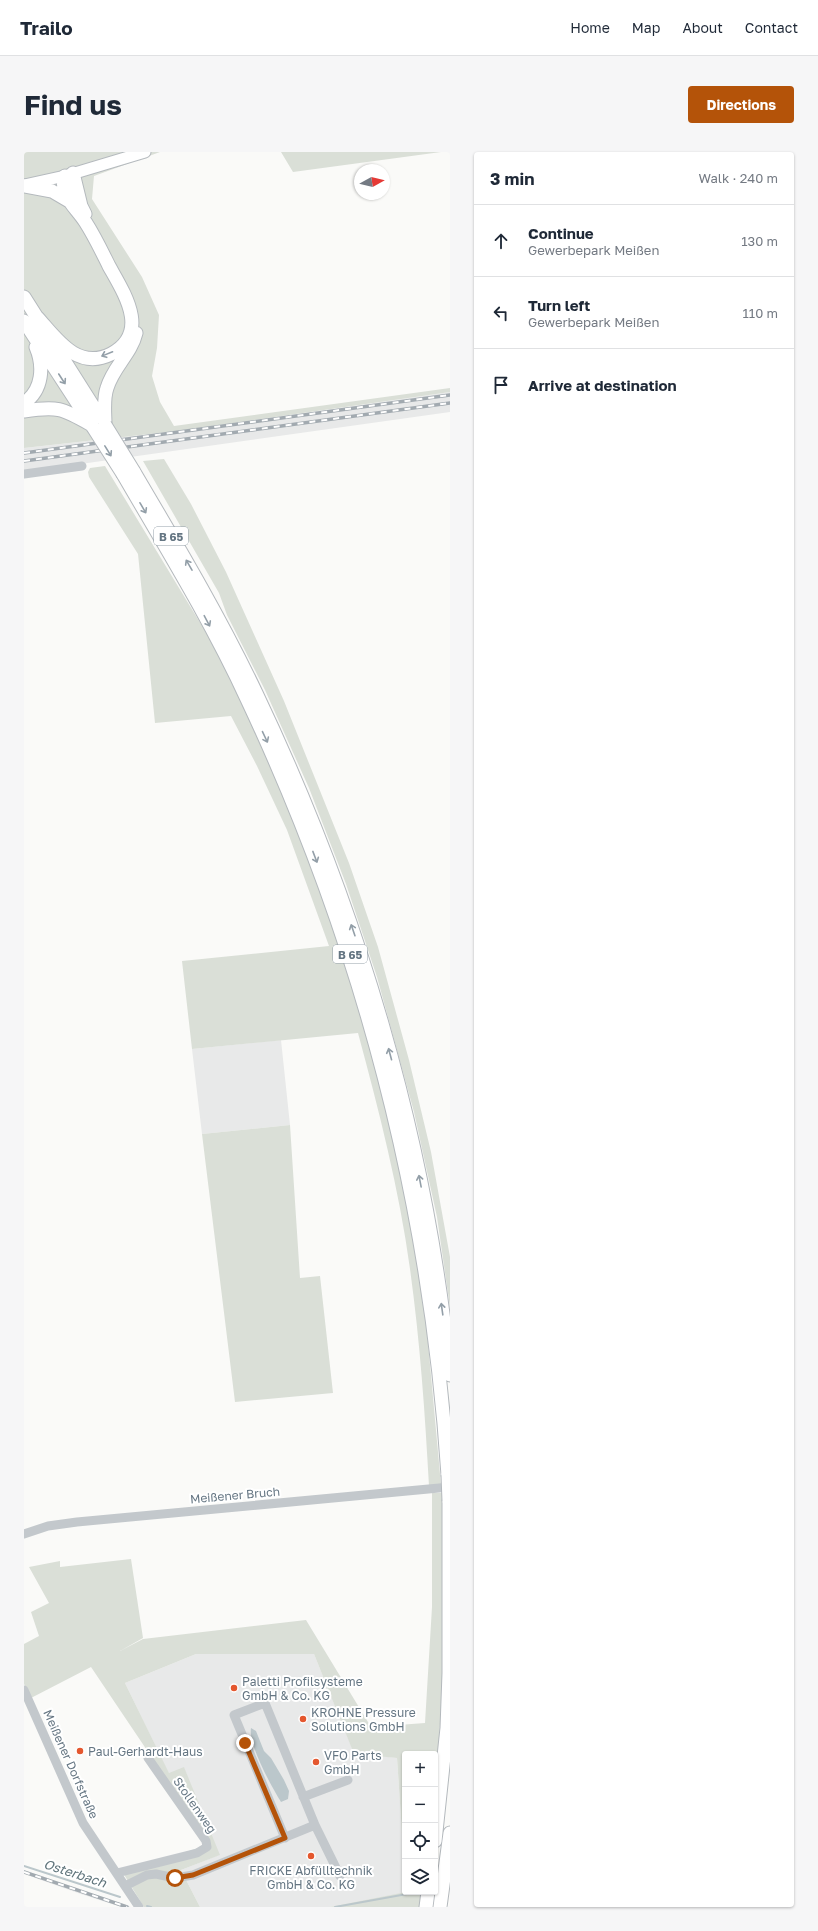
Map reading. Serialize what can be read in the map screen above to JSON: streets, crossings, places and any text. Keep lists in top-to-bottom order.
{
  "streets": {
    "highway": ["B 65"],
    "street": ["Meißener Bruch", "Meißener Dorfstraße", "Stollenweg"]
  },
  "crossings": [
    ["B 65", "Meißener Bruch"],
    ["Meißener Dorfstraße", "Stollenweg"]
  ],
  "water": ["Osterbach"],
  "places": [
    "Paletti Profilsysteme GmbH & Co. KG",
    "KROHNE Pressure Solutions GmbH",
    "Paul-Gerhardt-Haus",
    "VFO Parts GmbH",
    "FRICKE Abfülltechnik GmbH & Co. KG"
  ],
  "north": "right",
  "page": {
    "header": "Trailo",
    "nav": [
      "Home",
      "Map",
      "About",
      "Contact"
    ],
    "buttons": "Directions",
    "title": "Find us",
    "heading": ["3 min", "Walk · 240 m"],
    "list": [
      ["Continue", "Gewerbepark Meißen", "130 m"],
      ["Turn left", "Gewerbepark Meißen", "110 m"],
      "Arrive at destination"
    ],
    "map_buttons": ["+", "−"]
  }
}
